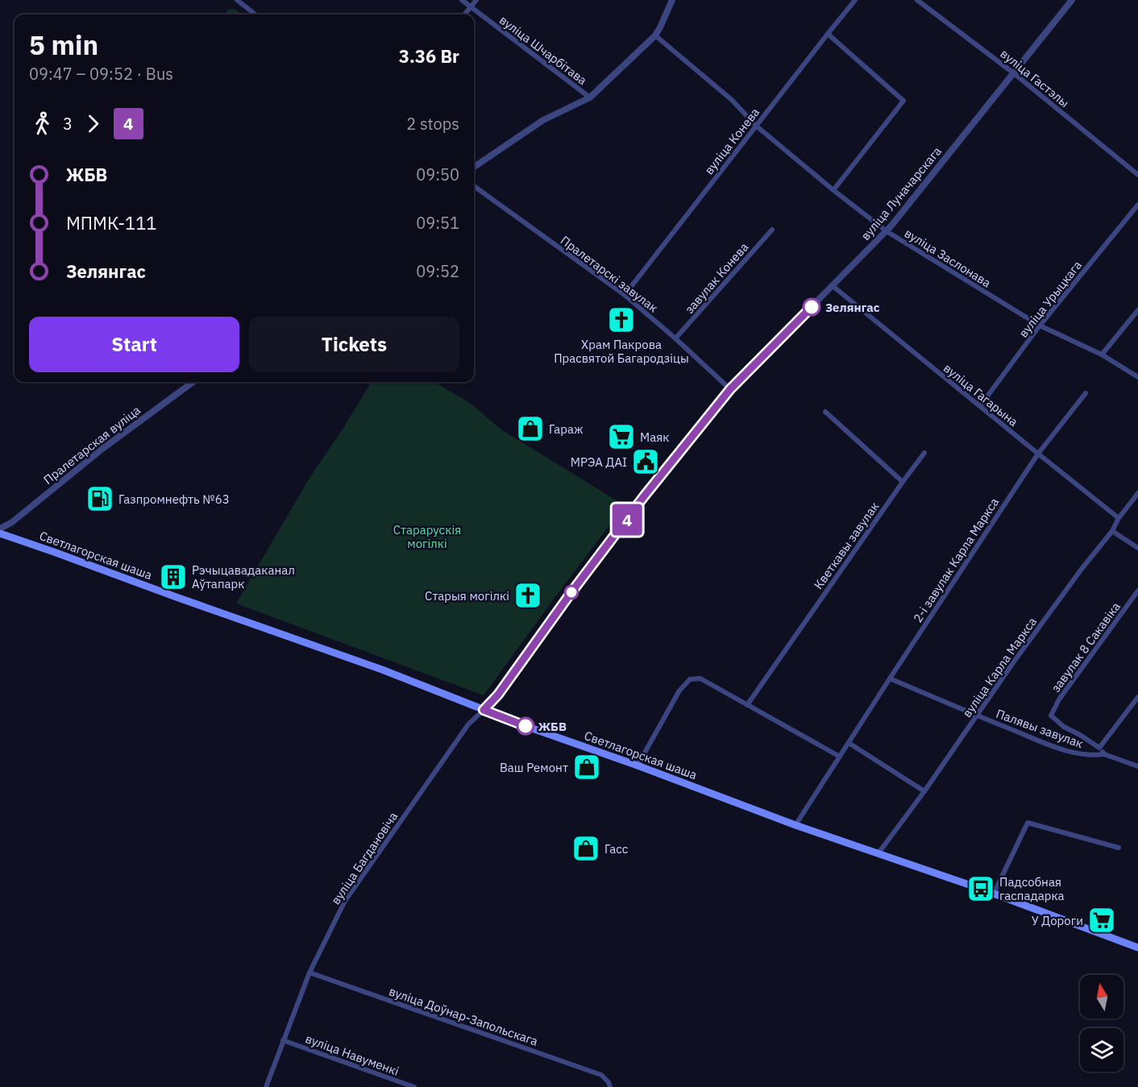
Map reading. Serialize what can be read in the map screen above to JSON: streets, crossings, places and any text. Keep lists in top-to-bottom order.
{
  "streets": {
    "main road": ["Светлагорская шаша"],
    "street": [
      "вуліца Шчарбітава",
      "вуліца Гастэлы",
      "вуліца Конева",
      "вуліца Луначарскага",
      "вуліца Заслонава",
      "Пралетарскі завулак",
      "завулак Конева",
      "вуліца Урыцкага",
      "вуліца Гагарына",
      "Пралетарская вуліца",
      "Кветкавы завулак",
      "2-і завулак Карла Маркса",
      "завулак 8 Сакавіка",
      "вуліца Карла Маркса",
      "Палявы завулак",
      "вуліца Багдановіча",
      "вуліца Доўнар-Запольскага",
      "вуліца Навуменкі"
    ]
  },
  "crossings": [
    ["вуліца Гастэлы", "вуліца Луначарскага"],
    ["вуліца Конева", "вуліца Заслонава"],
    ["вуліца Конева", "Пралетарскі завулак"],
    ["вуліца Луначарскага", "вуліца Заслонава"],
    ["вуліца Луначарскага", "Пралетарскі завулак"],
    ["вуліца Луначарскага", "вуліца Гагарына"],
    ["вуліца Луначарскага", "Светлагорская шаша"],
    ["вуліца Луначарскага", "вуліца Багдановіча"],
    ["вуліца Заслонава", "вуліца Урыцкага"],
    ["Пралетарскі завулак", "завулак Конева"],
    ["вуліца Урыцкага", "вуліца Гагарына"],
    ["вуліца Гагарына", "2-і завулак Карла Маркса"],
    ["вуліца Гагарына", "вуліца Карла Маркса"],
    ["Светлагорская шаша", "2-і завулак Карла Маркса"],
    ["Светлагорская шаша", "вуліца Карла Маркса"],
    ["Светлагорская шаша", "вуліца Багдановіча"],
    ["2-і завулак Карла Маркса", "Палявы завулак"],
    ["завулак 8 Сакавіка", "Палявы завулак"],
    ["вуліца Карла Маркса", "Палявы завулак"],
    ["вуліца Багдановіча", "вуліца Доўнар-Запольскага"],
    ["вуліца Багдановіча", "вуліца Навуменкі"]
  ],
  "parks": ["Старарускія могілкі"],
  "places": {
    "other": ["Зелянгас", "ЖБВ"],
    "church": ["Храм Пакрова Прасвятой Багародзіцы", "Старыя могілкі"],
    "shop": ["Гараж", "Ваш Ремонт", "Гасс"],
    "supermarket": ["Маяк", "У Дороги"],
    "public building": ["МРЭА ДАІ"],
    "fuel station": ["Газпромнефть №63"],
    "building": ["Рэчыцавадаканал Аўтапарк"],
    "bus stop": ["Падсобная гаспадарка"]
  },
  "lines": ["bus line 4"],
  "north": "top",
  "page": {
    "on_map": "4",
    "heading": ["5 min", "09:47 – 09:52 · Bus", "3.36 Br"],
    "legs": ["3", "4", "2 stops"],
    "list": [
      {
        "name": "ЖБВ",
        "value": "09:50"
      },
      {
        "name": "МПМК-111",
        "value": "09:51"
      },
      {
        "name": "Зелянгас",
        "value": "09:52"
      }
    ],
    "buttons": ["Start", "Tickets"]
  }
}
